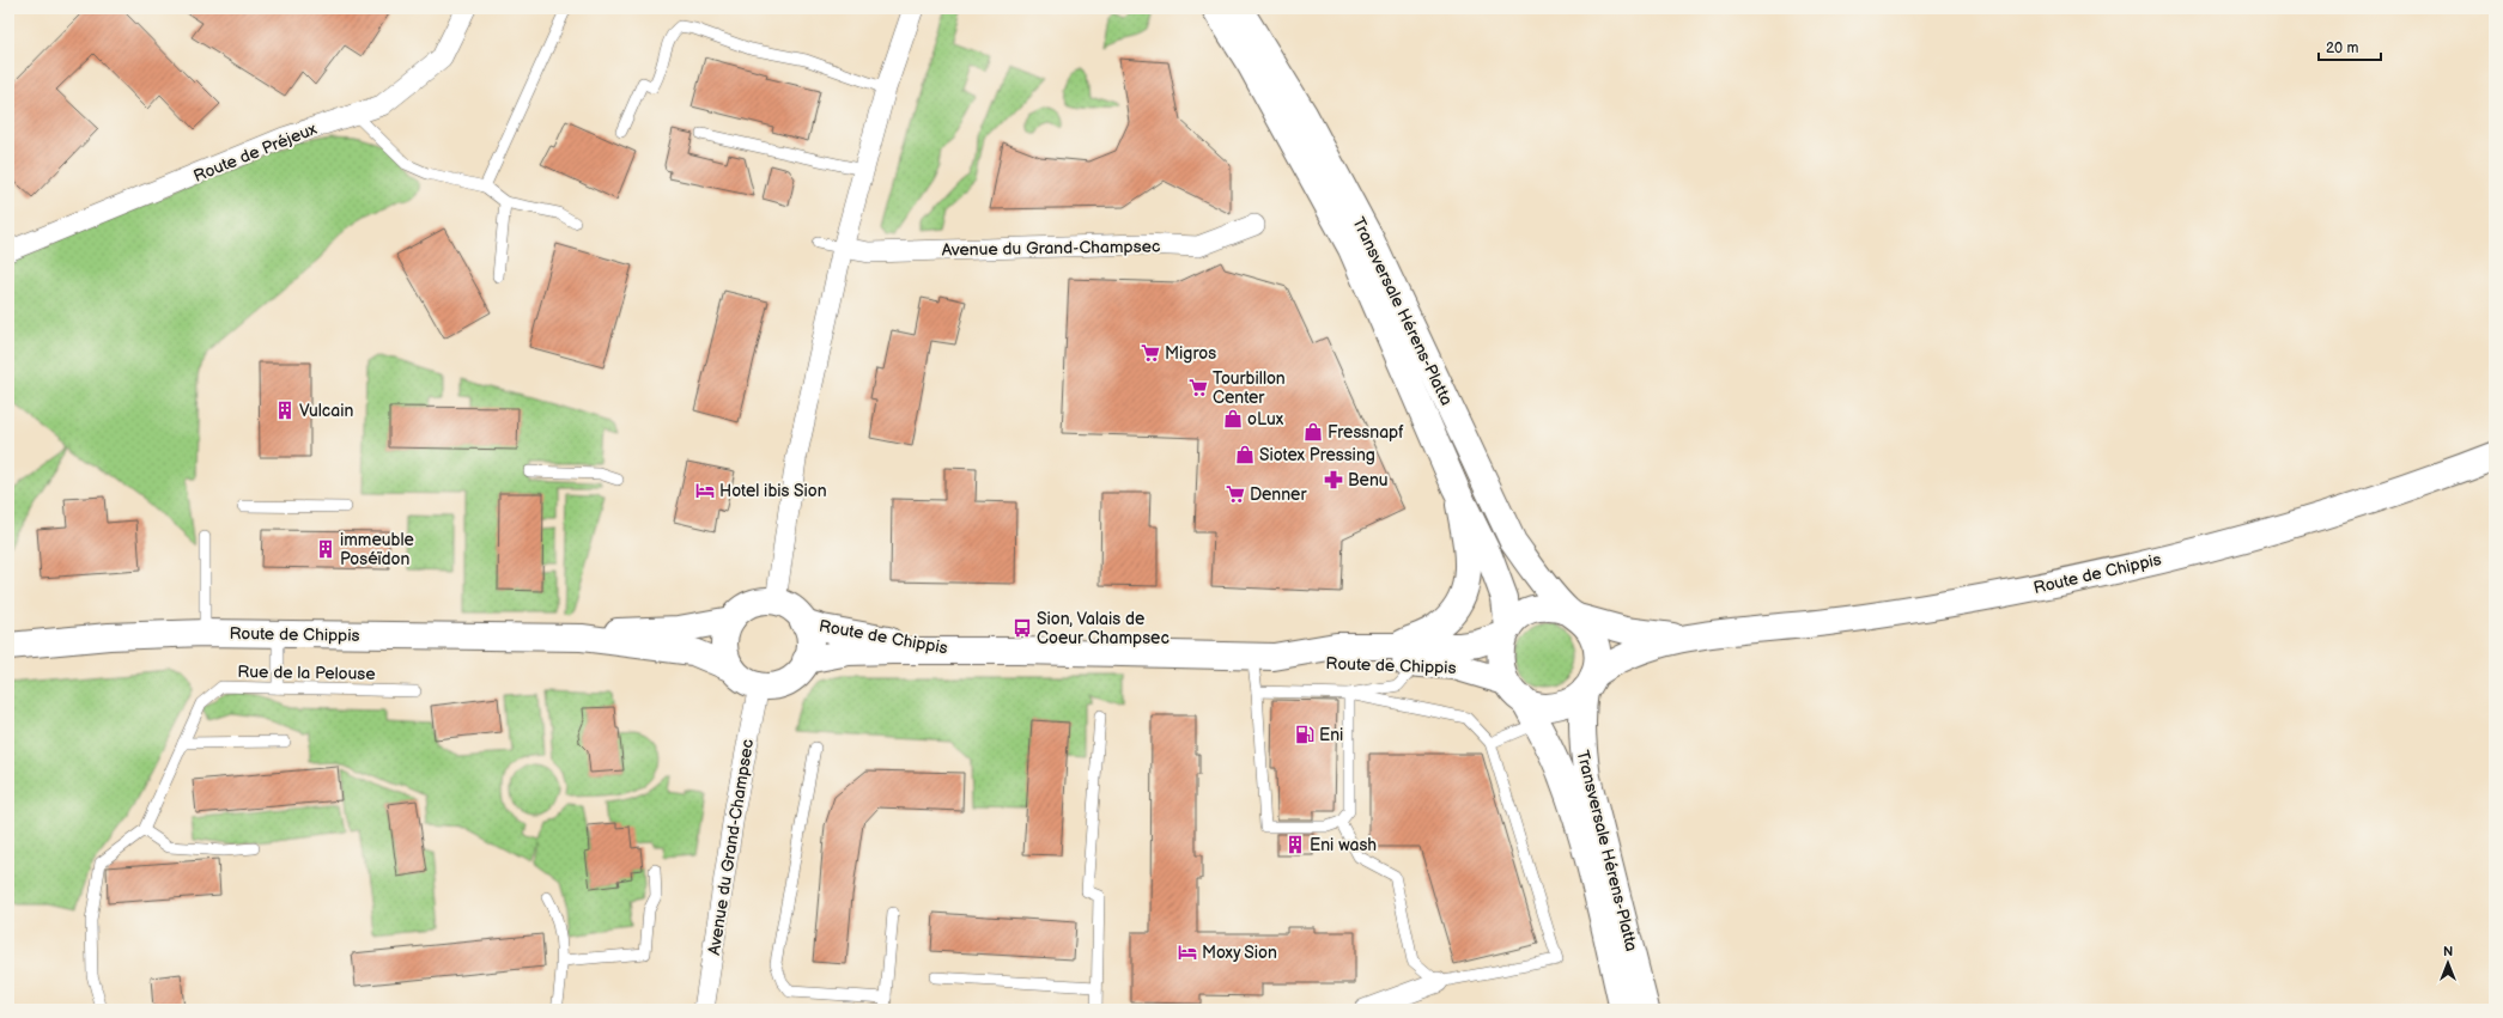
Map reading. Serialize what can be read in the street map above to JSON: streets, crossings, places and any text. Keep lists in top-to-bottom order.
{
  "streets": {
    "street": [
      "Route de Préjeux",
      "Avenue du Grand-Champsec",
      "Transversale Hérens-Platta",
      "Route de Chippis"
    ],
    "lane": ["Rue de la Pelouse"]
  },
  "crossings": [
    ["Avenue du Grand-Champsec", "Route de Chippis"],
    ["Transversale Hérens-Platta", "Route de Chippis"]
  ],
  "places": {
    "supermarket": ["Migros", "Tourbillon Center", "Denner"],
    "building": ["Vulcain", "immeuble Poséïdon", "Eni wash"],
    "shop": ["oLux", "Fressnapf", "Siotex Pressing"],
    "pharmacy": ["Benu"],
    "hotel": ["Hotel ibis Sion", "Moxy Sion"],
    "bus stop": ["Sion, Valais de Coeur Champsec"],
    "fuel station": ["Eni"]
  },
  "scale_bar": "20 m",
  "north": "top"
}
